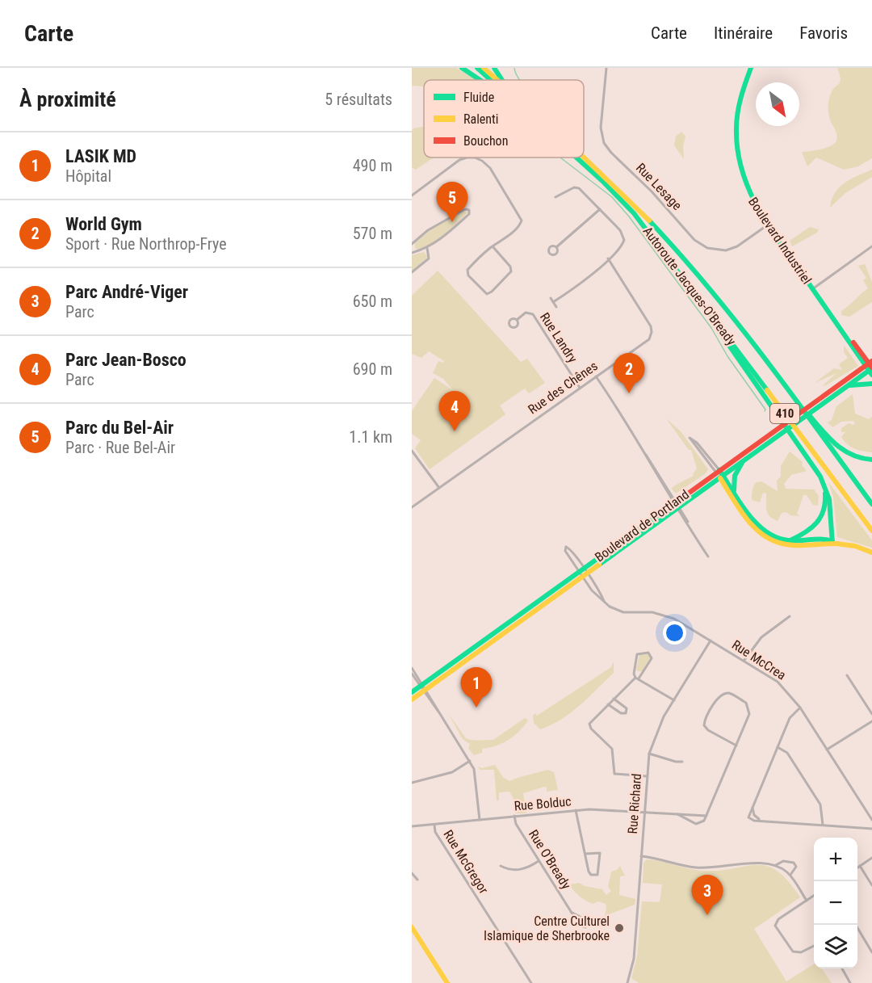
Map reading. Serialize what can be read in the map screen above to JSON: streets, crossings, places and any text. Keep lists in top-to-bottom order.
{
  "streets": {
    "main road": [
      "Boulevard Industriel",
      "Autoroute Jacques-O'Bready",
      "410",
      "Boulevard de Portland"
    ],
    "street": [
      "Rue Lesage",
      "Rue Landry",
      "Rue des Chênes",
      "Rue McCrea",
      "Rue Bolduc",
      "Rue Richard",
      "Rue O'Bready",
      "Rue McGregor"
    ]
  },
  "crossings": [
    ["Rue Lesage", "Boulevard Industriel"],
    ["Boulevard Industriel", "Boulevard de Portland"],
    ["Rue Landry", "Rue des Chênes"],
    ["Rue McCrea", "Rue Richard"],
    ["Rue Bolduc", "Rue Richard"],
    ["Rue Bolduc", "Rue O'Bready"],
    ["Rue Bolduc", "Rue McGregor"]
  ],
  "places": ["Centre Culturel Islamique de Sherbrooke"],
  "legend": ["Fluide", "Ralenti", "Bouchon"],
  "north": "bottom right",
  "page": {
    "header": "Carte",
    "nav": ["Carte", "Itinéraire", "Favoris"],
    "heading": ["À proximité", "5 résultats"],
    "list": [
      {
        "mark": "1",
        "name": "LASIK MD",
        "note": "Hôpital",
        "value": "490 m"
      },
      {
        "mark": "2",
        "name": "World Gym",
        "note": "Sport · Rue Northrop-Frye",
        "value": "570 m"
      },
      {
        "mark": "3",
        "name": "Parc André-Viger",
        "note": "Parc",
        "value": "650 m"
      },
      {
        "mark": "4",
        "name": "Parc Jean-Bosco",
        "note": "Parc",
        "value": "690 m"
      },
      {
        "mark": "5",
        "name": "Parc du Bel-Air",
        "note": "Parc · Rue Bel-Air",
        "value": "1.1 km"
      }
    ],
    "pins": [
      "5",
      "2",
      "4",
      "1",
      "3"
    ],
    "map_buttons": ["+", "−"]
  }
}
